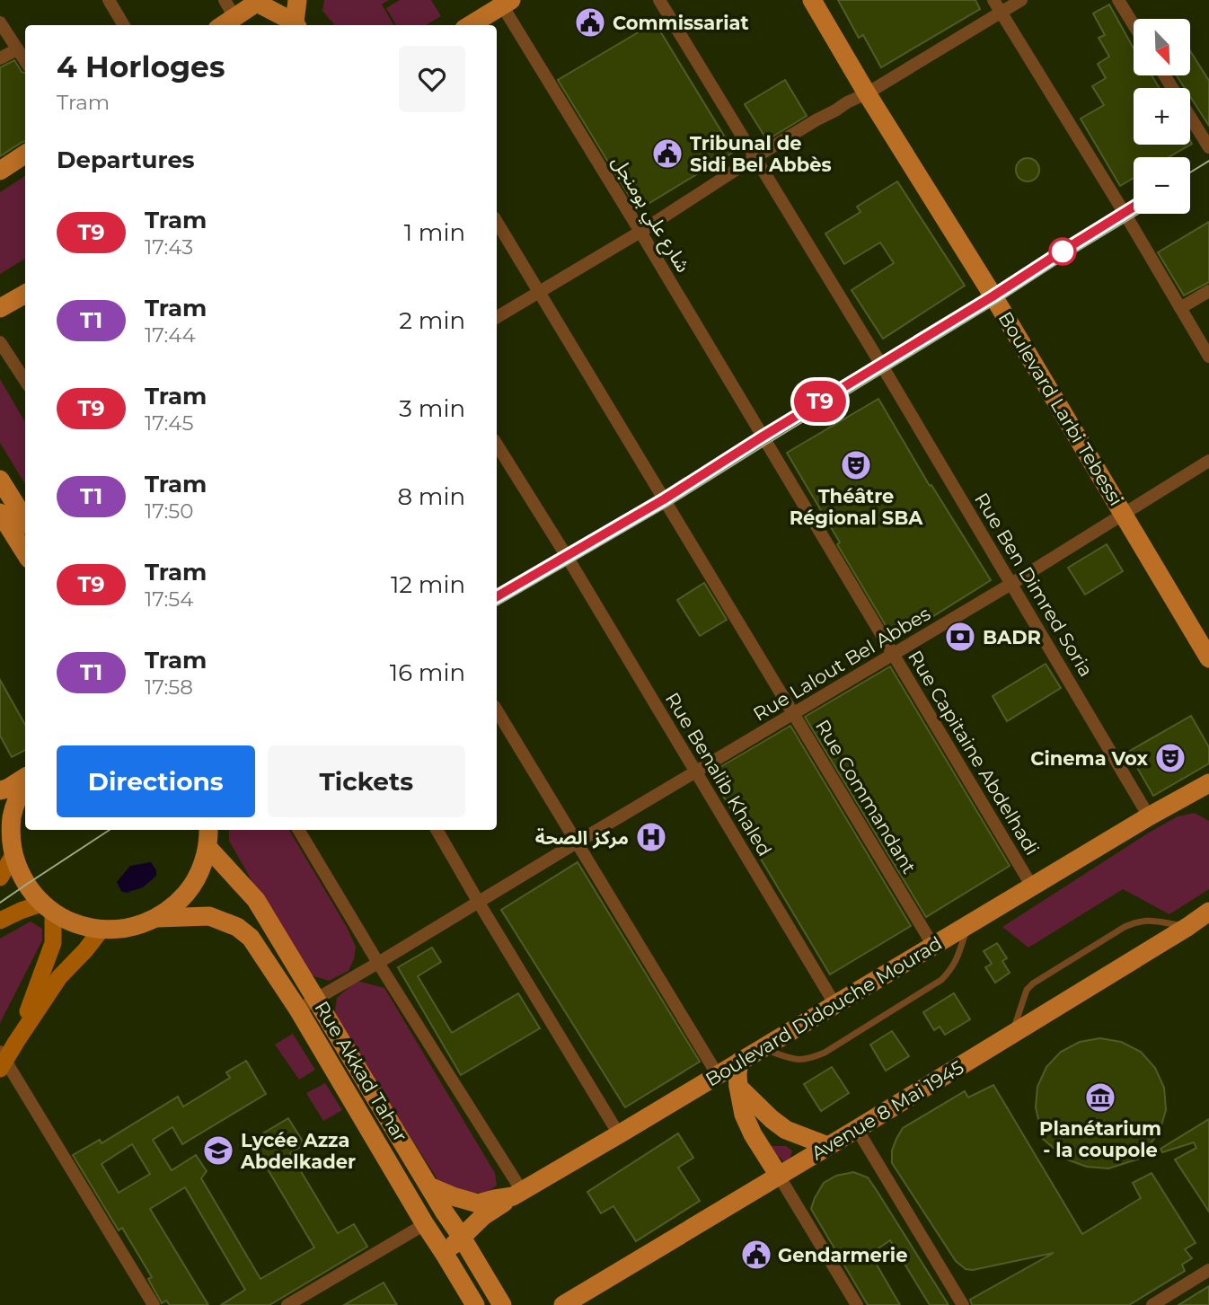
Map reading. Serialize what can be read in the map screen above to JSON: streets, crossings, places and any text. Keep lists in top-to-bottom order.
{
  "streets": {
    "main road": [
      "Boulevard Larbi Tebessi",
      "Boulevard Didouche Mourad",
      "Rue Akkad Tahar",
      "Avenue 8 Mai 1945"
    ],
    "street": [
      "شارع علي بومنجل",
      "Rue Ben Dimred Soria",
      "Rue Lalout Bel Abbes",
      "Rue Capitaine Abdelhadi",
      "Rue Benalib Khaled",
      "Rue Commandant"
    ]
  },
  "crossings": [
    ["شارع علي بومنجل", "Rue Capitaine Abdelhadi"],
    ["Boulevard Larbi Tebessi", "Rue Lalout Bel Abbes"],
    ["Rue Ben Dimred Soria", "Rue Lalout Bel Abbes"],
    ["Rue Ben Dimred Soria", "Boulevard Didouche Mourad"],
    ["Rue Lalout Bel Abbes", "Rue Capitaine Abdelhadi"],
    ["Rue Lalout Bel Abbes", "Rue Benalib Khaled"],
    ["Rue Lalout Bel Abbes", "Rue Commandant"],
    ["Rue Lalout Bel Abbes", "Rue Akkad Tahar"],
    ["Rue Capitaine Abdelhadi", "Boulevard Didouche Mourad"],
    ["Rue Benalib Khaled", "Boulevard Didouche Mourad"],
    ["Rue Commandant", "Boulevard Didouche Mourad"],
    ["Boulevard Didouche Mourad", "Rue Akkad Tahar"]
  ],
  "places": {
    "public building": ["Commissariat", "Tribunal de Sidi Bel Abbès", "Gendarmerie"],
    "theatre": ["Théâtre Régional SBA", "Cinema Vox"],
    "bank": ["BADR"],
    "hospital": ["مركز الصحة"],
    "museum": ["Planétarium - la coupole"],
    "school or university": ["Lycée Azza Abdelkader"]
  },
  "lines": ["tram line T9"],
  "north": "bottom right",
  "page": {
    "on_map": "T9",
    "map_buttons": ["+", "−"],
    "heading": [
      ["4 Horloges", "Tram"],
      "Departures"
    ],
    "list": [
      {
        "mark": "T9",
        "name": "Tram",
        "note": "17:43",
        "value": "1 min"
      },
      {
        "mark": "T1",
        "name": "Tram",
        "note": "17:44",
        "value": "2 min"
      },
      {
        "mark": "T9",
        "name": "Tram",
        "note": "17:45",
        "value": "3 min"
      },
      {
        "mark": "T1",
        "name": "Tram",
        "note": "17:50",
        "value": "8 min"
      },
      {
        "mark": "T9",
        "name": "Tram",
        "note": "17:54",
        "value": "12 min"
      },
      {
        "mark": "T1",
        "name": "Tram",
        "note": "17:58",
        "value": "16 min"
      }
    ],
    "buttons": ["Directions", "Tickets"]
  }
}
